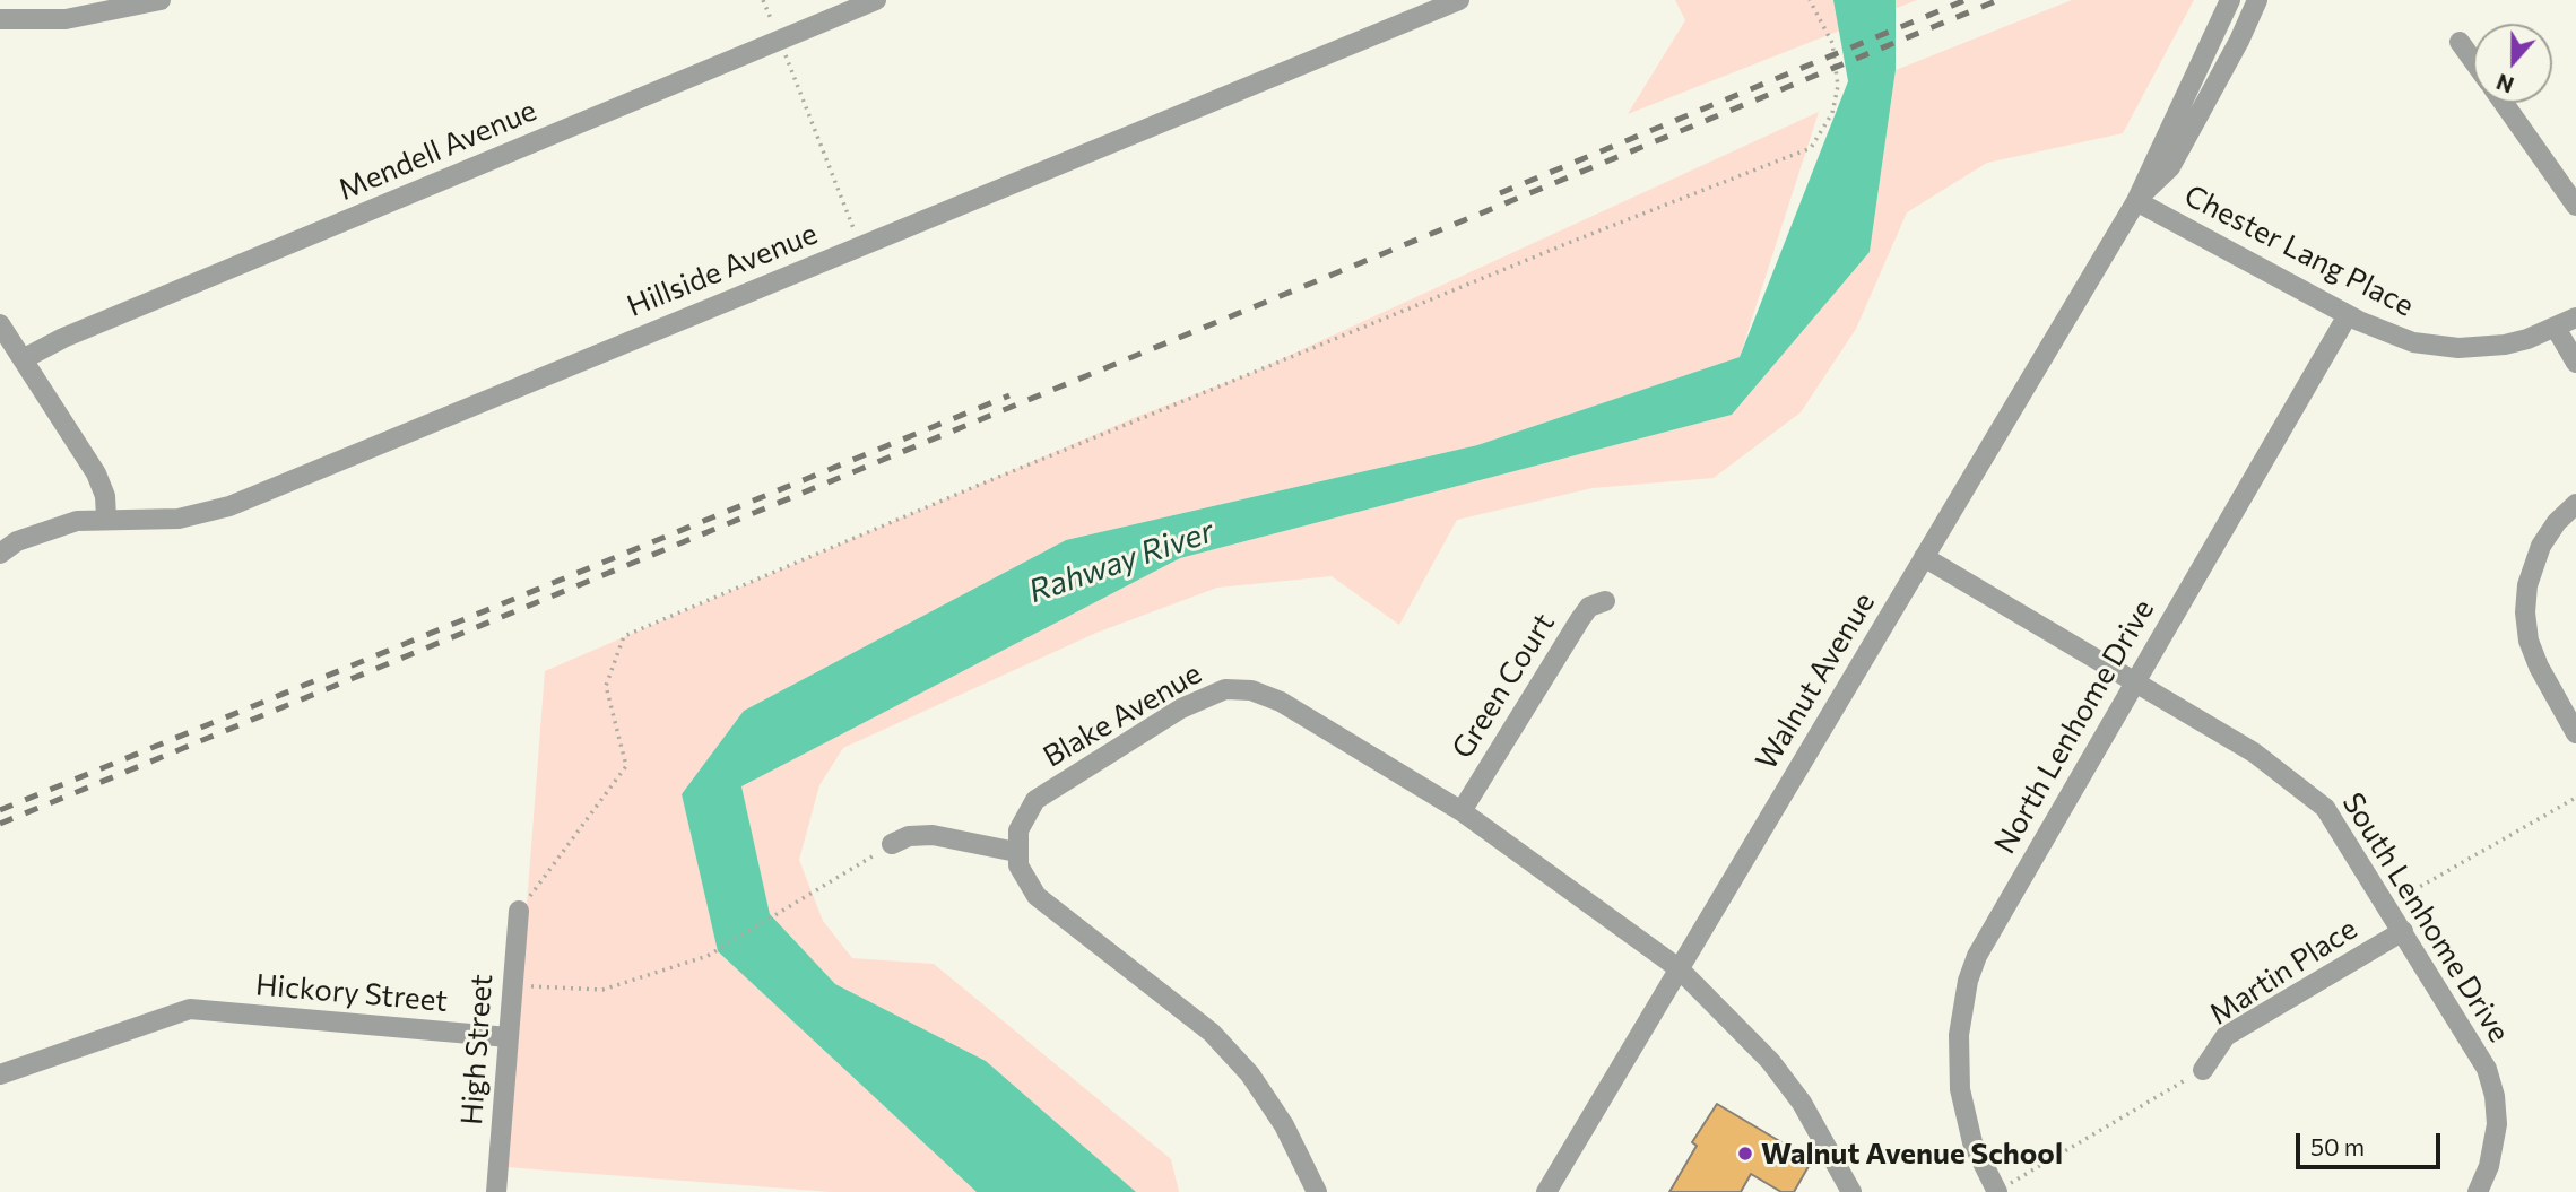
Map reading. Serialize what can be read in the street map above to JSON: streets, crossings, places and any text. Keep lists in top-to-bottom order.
{
  "streets": {
    "street": [
      "Mendell Avenue",
      "Chester Lang Place",
      "Hillside Avenue",
      "Walnut Avenue",
      "Green Court",
      "Blake Avenue",
      "North Lenhome Drive",
      "South Lenhome Drive",
      "Martin Place",
      "Hickory Street",
      "High Street"
    ]
  },
  "crossings": [
    ["Chester Lang Place", "Walnut Avenue"],
    ["Chester Lang Place", "North Lenhome Drive"],
    ["Walnut Avenue", "Blake Avenue"],
    ["Walnut Avenue", "South Lenhome Drive"],
    ["Green Court", "Blake Avenue"],
    ["North Lenhome Drive", "South Lenhome Drive"],
    ["South Lenhome Drive", "Martin Place"],
    ["Hickory Street", "High Street"]
  ],
  "water": ["Rahway River"],
  "places": ["Walnut Avenue School"],
  "scale_bar": "50 m",
  "north": "bottom"
}
